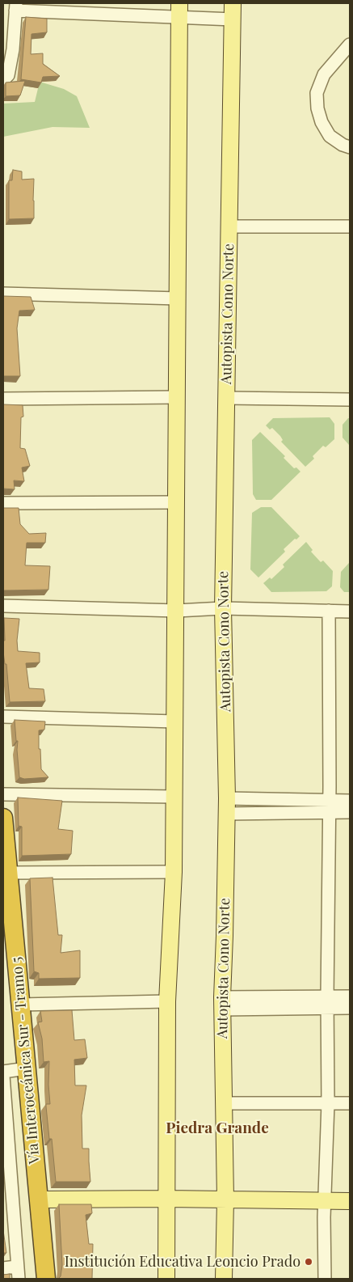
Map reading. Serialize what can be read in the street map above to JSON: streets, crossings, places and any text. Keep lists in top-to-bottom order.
{
  "streets": {
    "highway": ["Vía Interoceánica Sur - Tramo 5"],
    "main road": ["Autopista Cono Norte"]
  },
  "districts": ["Piedra Grande"],
  "places": ["Institución Educativa Leoncio Prado"]
}
